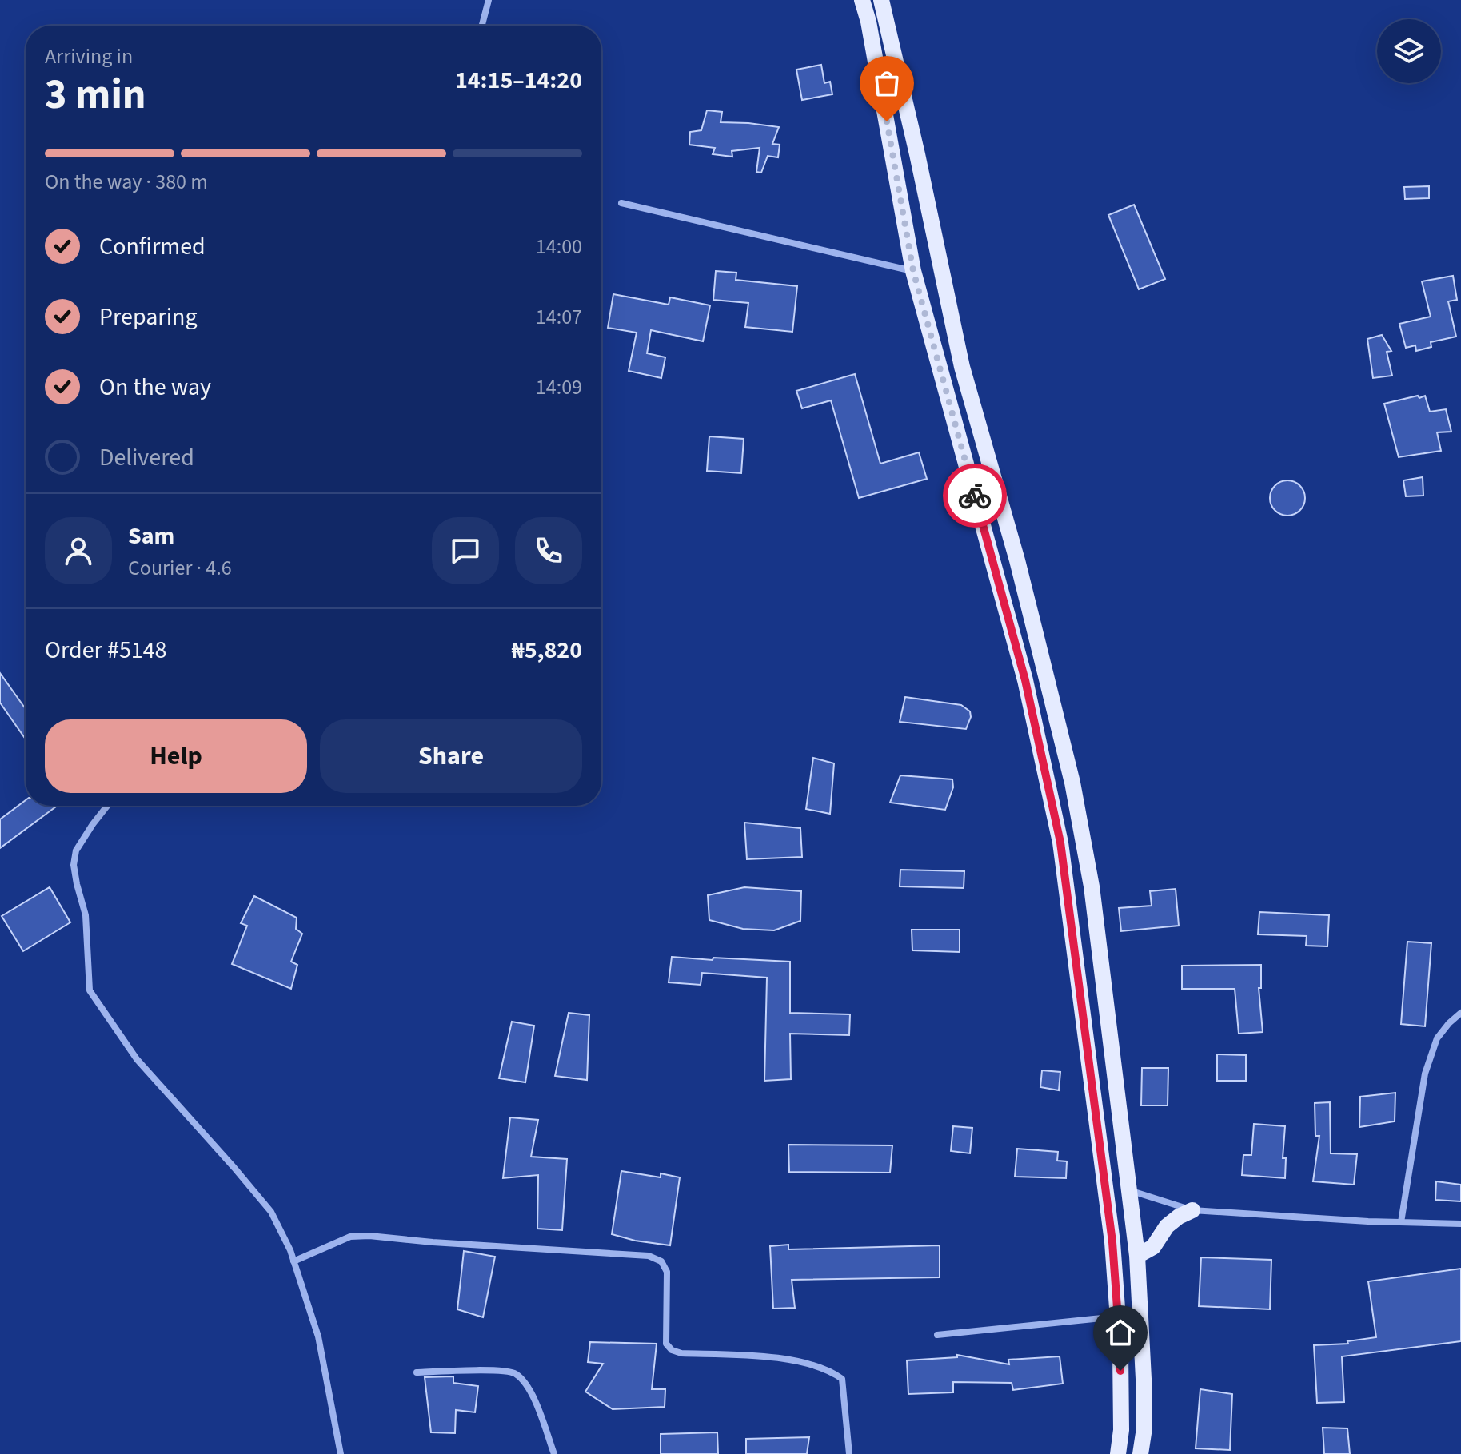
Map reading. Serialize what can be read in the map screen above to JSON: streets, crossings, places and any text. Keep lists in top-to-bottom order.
{
  "page": {
    "heading": ["3 min", "Arriving in", "14:15–14:20"],
    "panel": [
      "Sam",
      "Courier · 4.6",
      "Order #5148",
      "₦5,820"
    ],
    "bar": "On the way · 380 m",
    "list": [
      ["Confirmed", "14:00"],
      ["Preparing", "14:07"],
      ["On the way", "14:09"],
      "Delivered"
    ],
    "buttons": ["Help", "Share"]
  }
}
